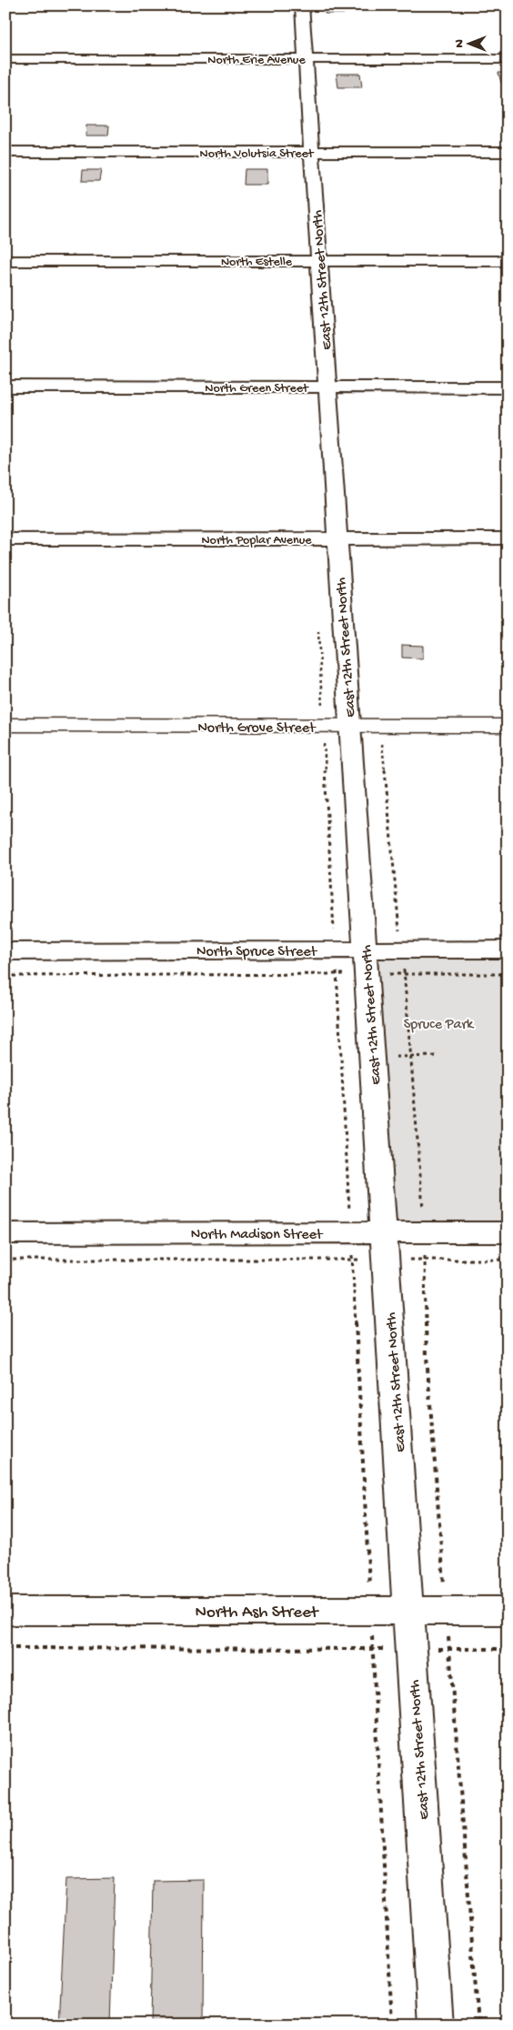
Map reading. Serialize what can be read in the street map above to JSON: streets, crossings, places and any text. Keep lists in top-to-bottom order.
{
  "streets": {
    "street": [
      "North Erie Avenue",
      "North Volutsia Street",
      "North Estelle",
      "East 12th Street North",
      "North Green Street",
      "North Poplar Avenue",
      "North Grove Street",
      "North Spruce Street",
      "North Madison Street",
      "North Ash Street"
    ]
  },
  "crossings": [
    ["North Erie Avenue", "East 12th Street North"],
    ["North Volutsia Street", "East 12th Street North"],
    ["North Estelle", "East 12th Street North"],
    ["East 12th Street North", "North Green Street"],
    ["East 12th Street North", "North Poplar Avenue"],
    ["East 12th Street North", "North Grove Street"],
    ["East 12th Street North", "North Spruce Street"],
    ["East 12th Street North", "North Madison Street"],
    ["East 12th Street North", "North Ash Street"]
  ],
  "parks": ["Spruce Park"],
  "north": "left"
}
